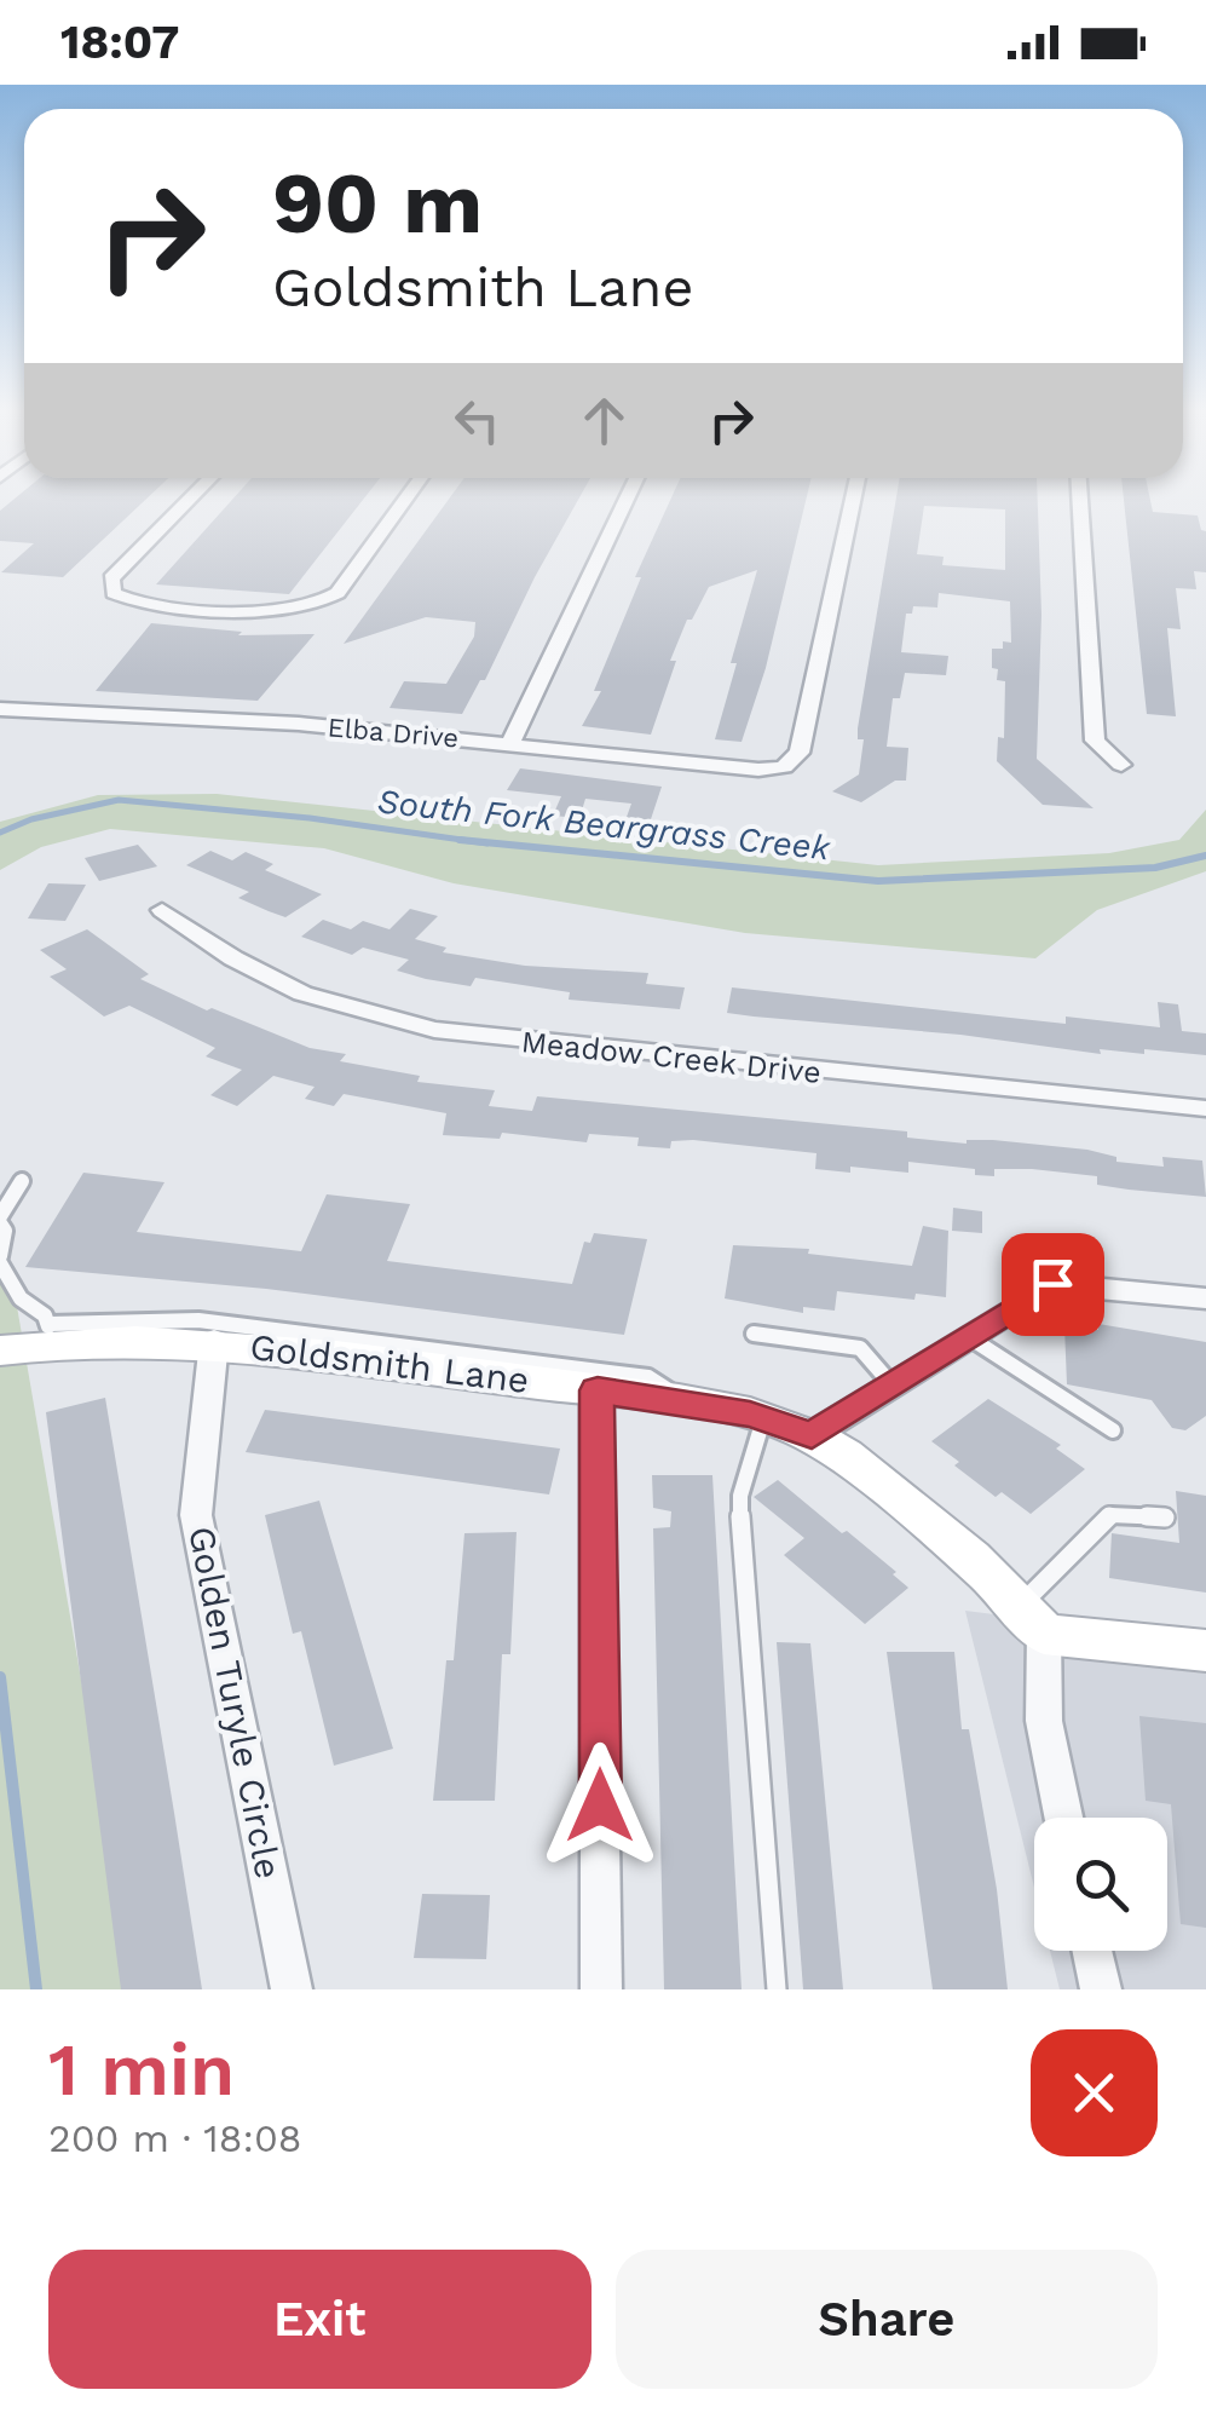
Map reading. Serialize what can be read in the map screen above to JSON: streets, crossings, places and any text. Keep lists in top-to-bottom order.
{
  "streets": {
    "street": [
      "Elba Drive",
      "Meadow Creek Drive",
      "Goldsmith Lane",
      "Golden Turyle Circle"
    ]
  },
  "crossings": [
    ["Goldsmith Lane", "Golden Turyle Circle"]
  ],
  "water": ["South Fork Beargrass Creek"],
  "page": {
    "status": "18:07",
    "turn": ["90 m", "Goldsmith Lane"],
    "heading": ["1 min", "200 m · 18:08"],
    "buttons": ["Exit", "Share"]
  }
}
